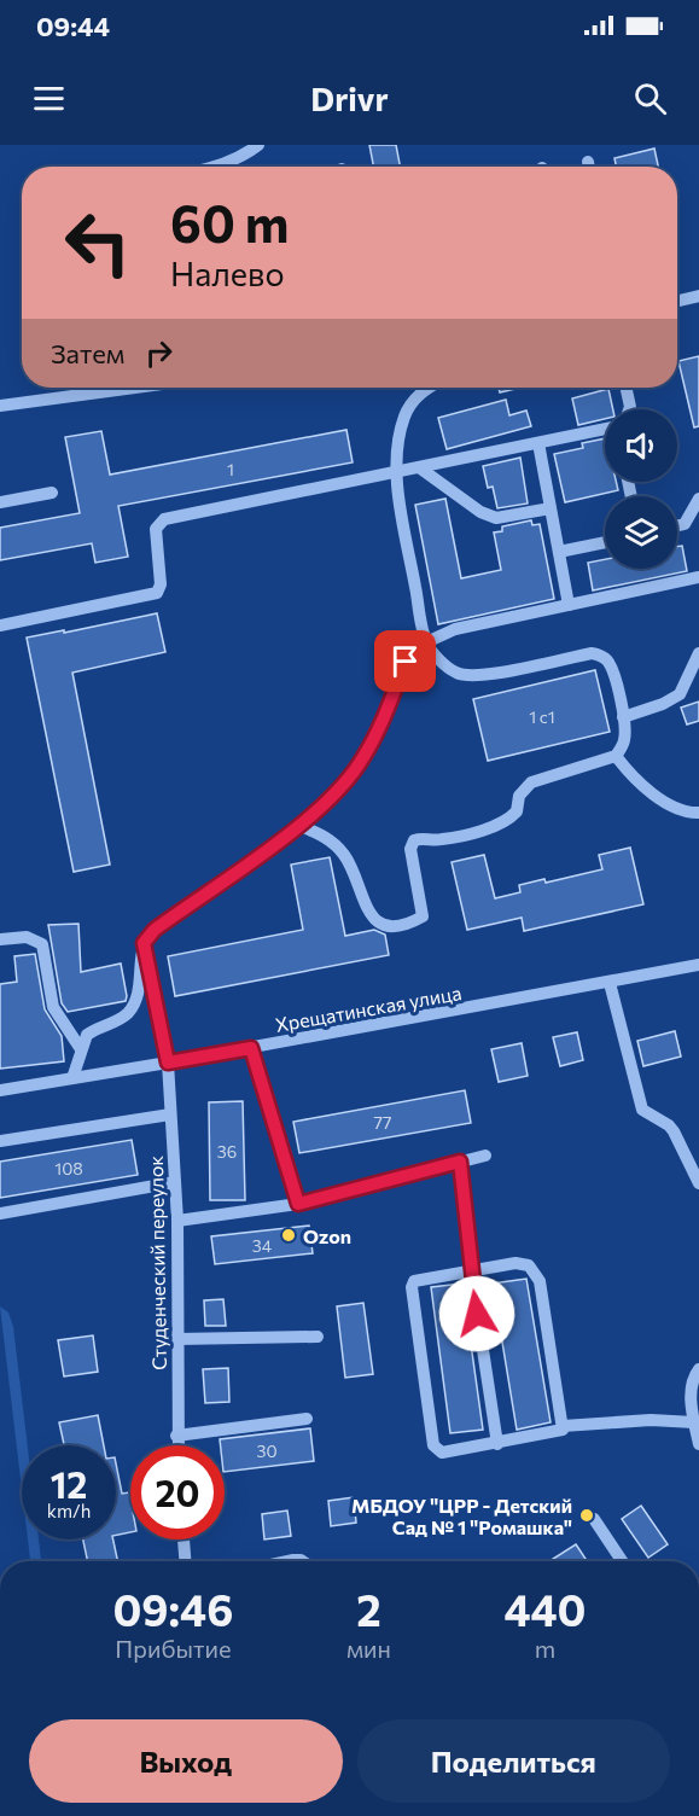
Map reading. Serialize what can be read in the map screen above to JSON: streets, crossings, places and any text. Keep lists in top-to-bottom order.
{
  "streets": {
    "street": ["Хрещатинская улица", "Студенческий переулок"]
  },
  "crossings": [
    ["Хрещатинская улица", "Студенческий переулок"]
  ],
  "places": ["Ozon", "МБДОУ \"ЦРР - Детский Сад № 1 \"Ромашка\""],
  "house_numbers": [
    "1",
    "1 с1",
    "77",
    "36",
    "108",
    "34",
    "30"
  ],
  "page": {
    "status": "09:44",
    "header": "Drivr",
    "turn": ["60 m", "Налево"],
    "then": "Затем",
    "speed": "12 km/h",
    "limit": "20",
    "eta": [
      "09:46",
      "Прибытие",
      "2",
      "мин",
      "440",
      "m"
    ],
    "buttons": ["Выход", "Поделиться"]
  }
}
